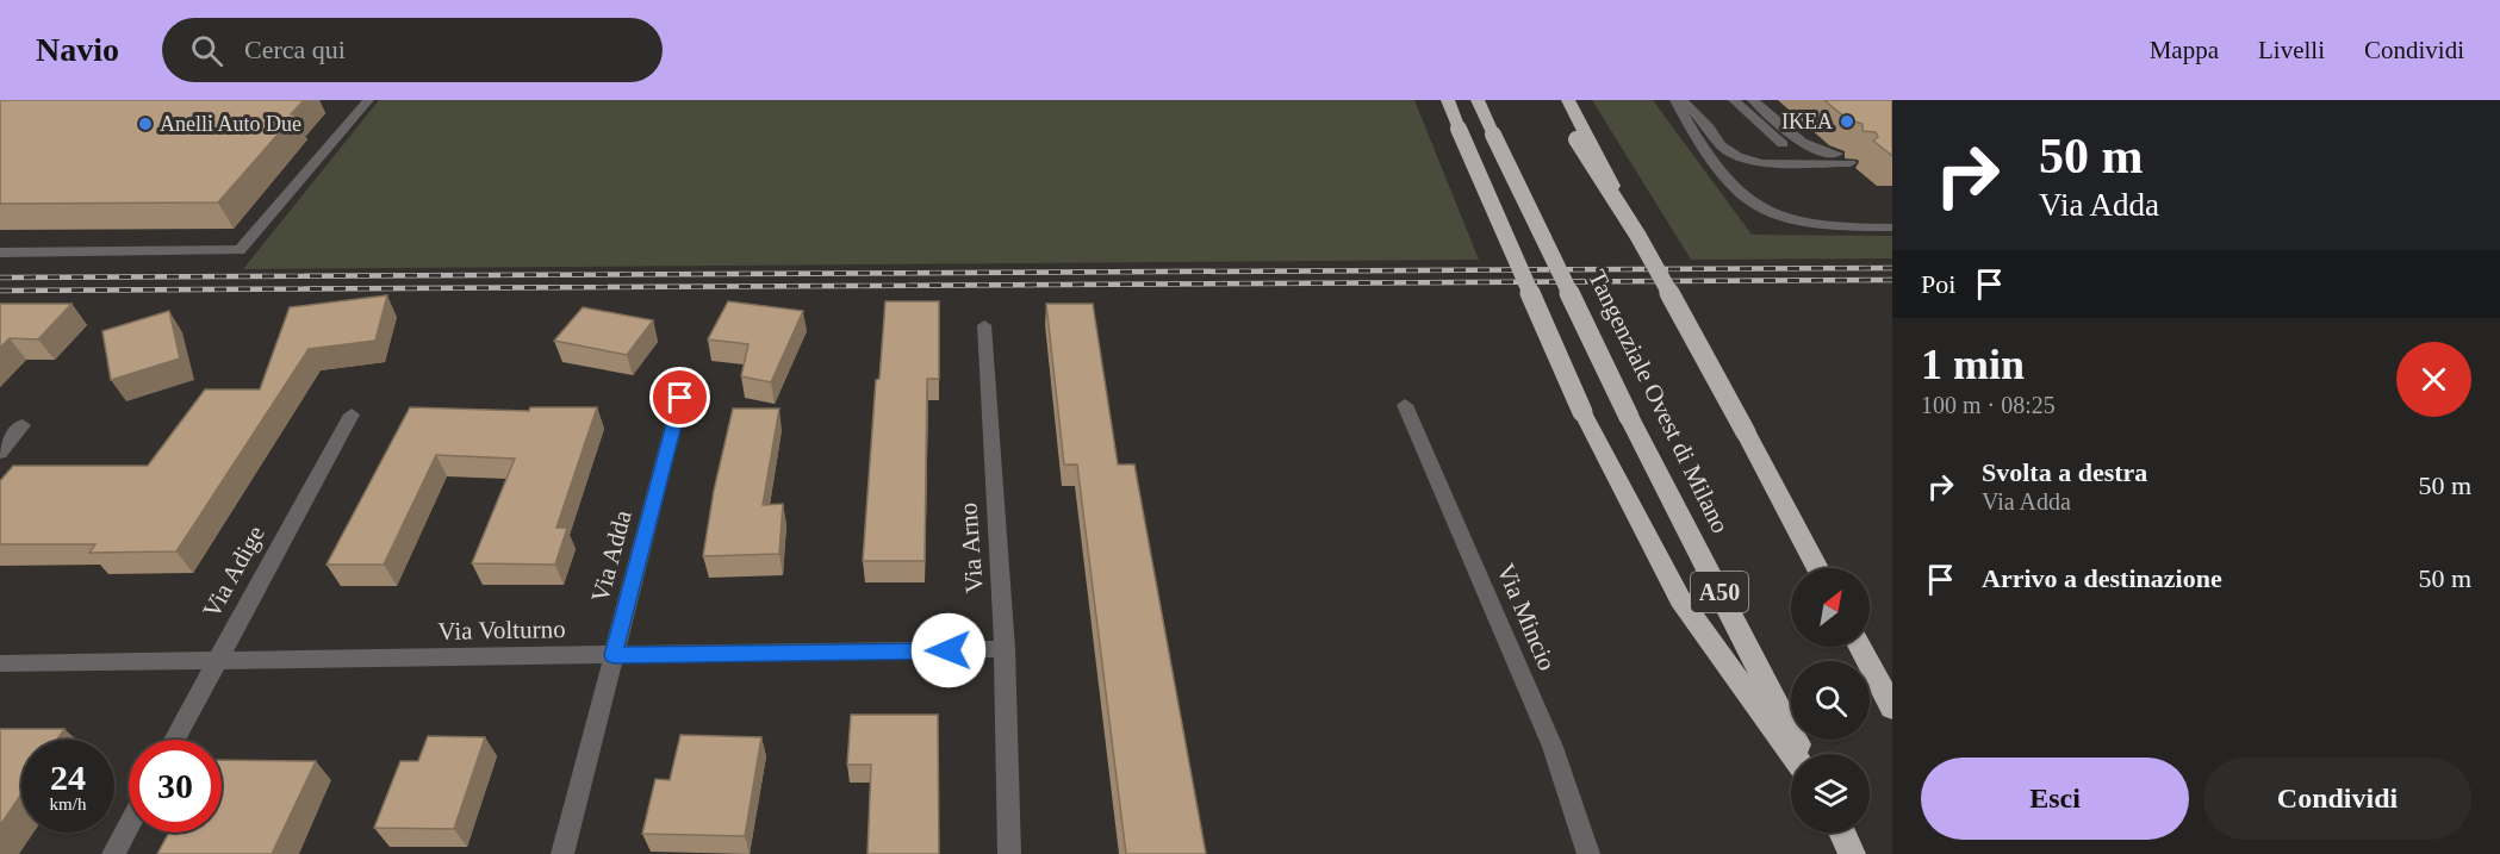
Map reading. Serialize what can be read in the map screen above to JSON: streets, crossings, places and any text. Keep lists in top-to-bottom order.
{
  "streets": {
    "highway": ["Tangenziale Ovest di Milano", "A50"],
    "street": [
      "Via Arno",
      "Via Adda",
      "Via Adige",
      "Via Mincio",
      "Via Volturno"
    ]
  },
  "crossings": [
    ["Via Arno", "Via Volturno"],
    ["Via Adda", "Via Volturno"],
    ["Via Adige", "Via Volturno"]
  ],
  "places": ["IKEA", "Anelli Auto Due"],
  "north": "top right",
  "page": {
    "header": "Navio",
    "search": "Cerca qui",
    "nav": ["Mappa", "Livelli", "Condividi"],
    "turn": ["50 m", "Via Adda"],
    "then": "Poi",
    "heading": ["1 min", "100 m · 08:25"],
    "list": [
      {
        "name": "Svolta a destra",
        "note": "Via Adda",
        "value": "50 m"
      },
      {
        "name": "Arrivo a destinazione",
        "value": "50 m"
      }
    ],
    "speed": "24 km/h",
    "limit": "30",
    "buttons": ["Esci", "Condividi"]
  }
}
